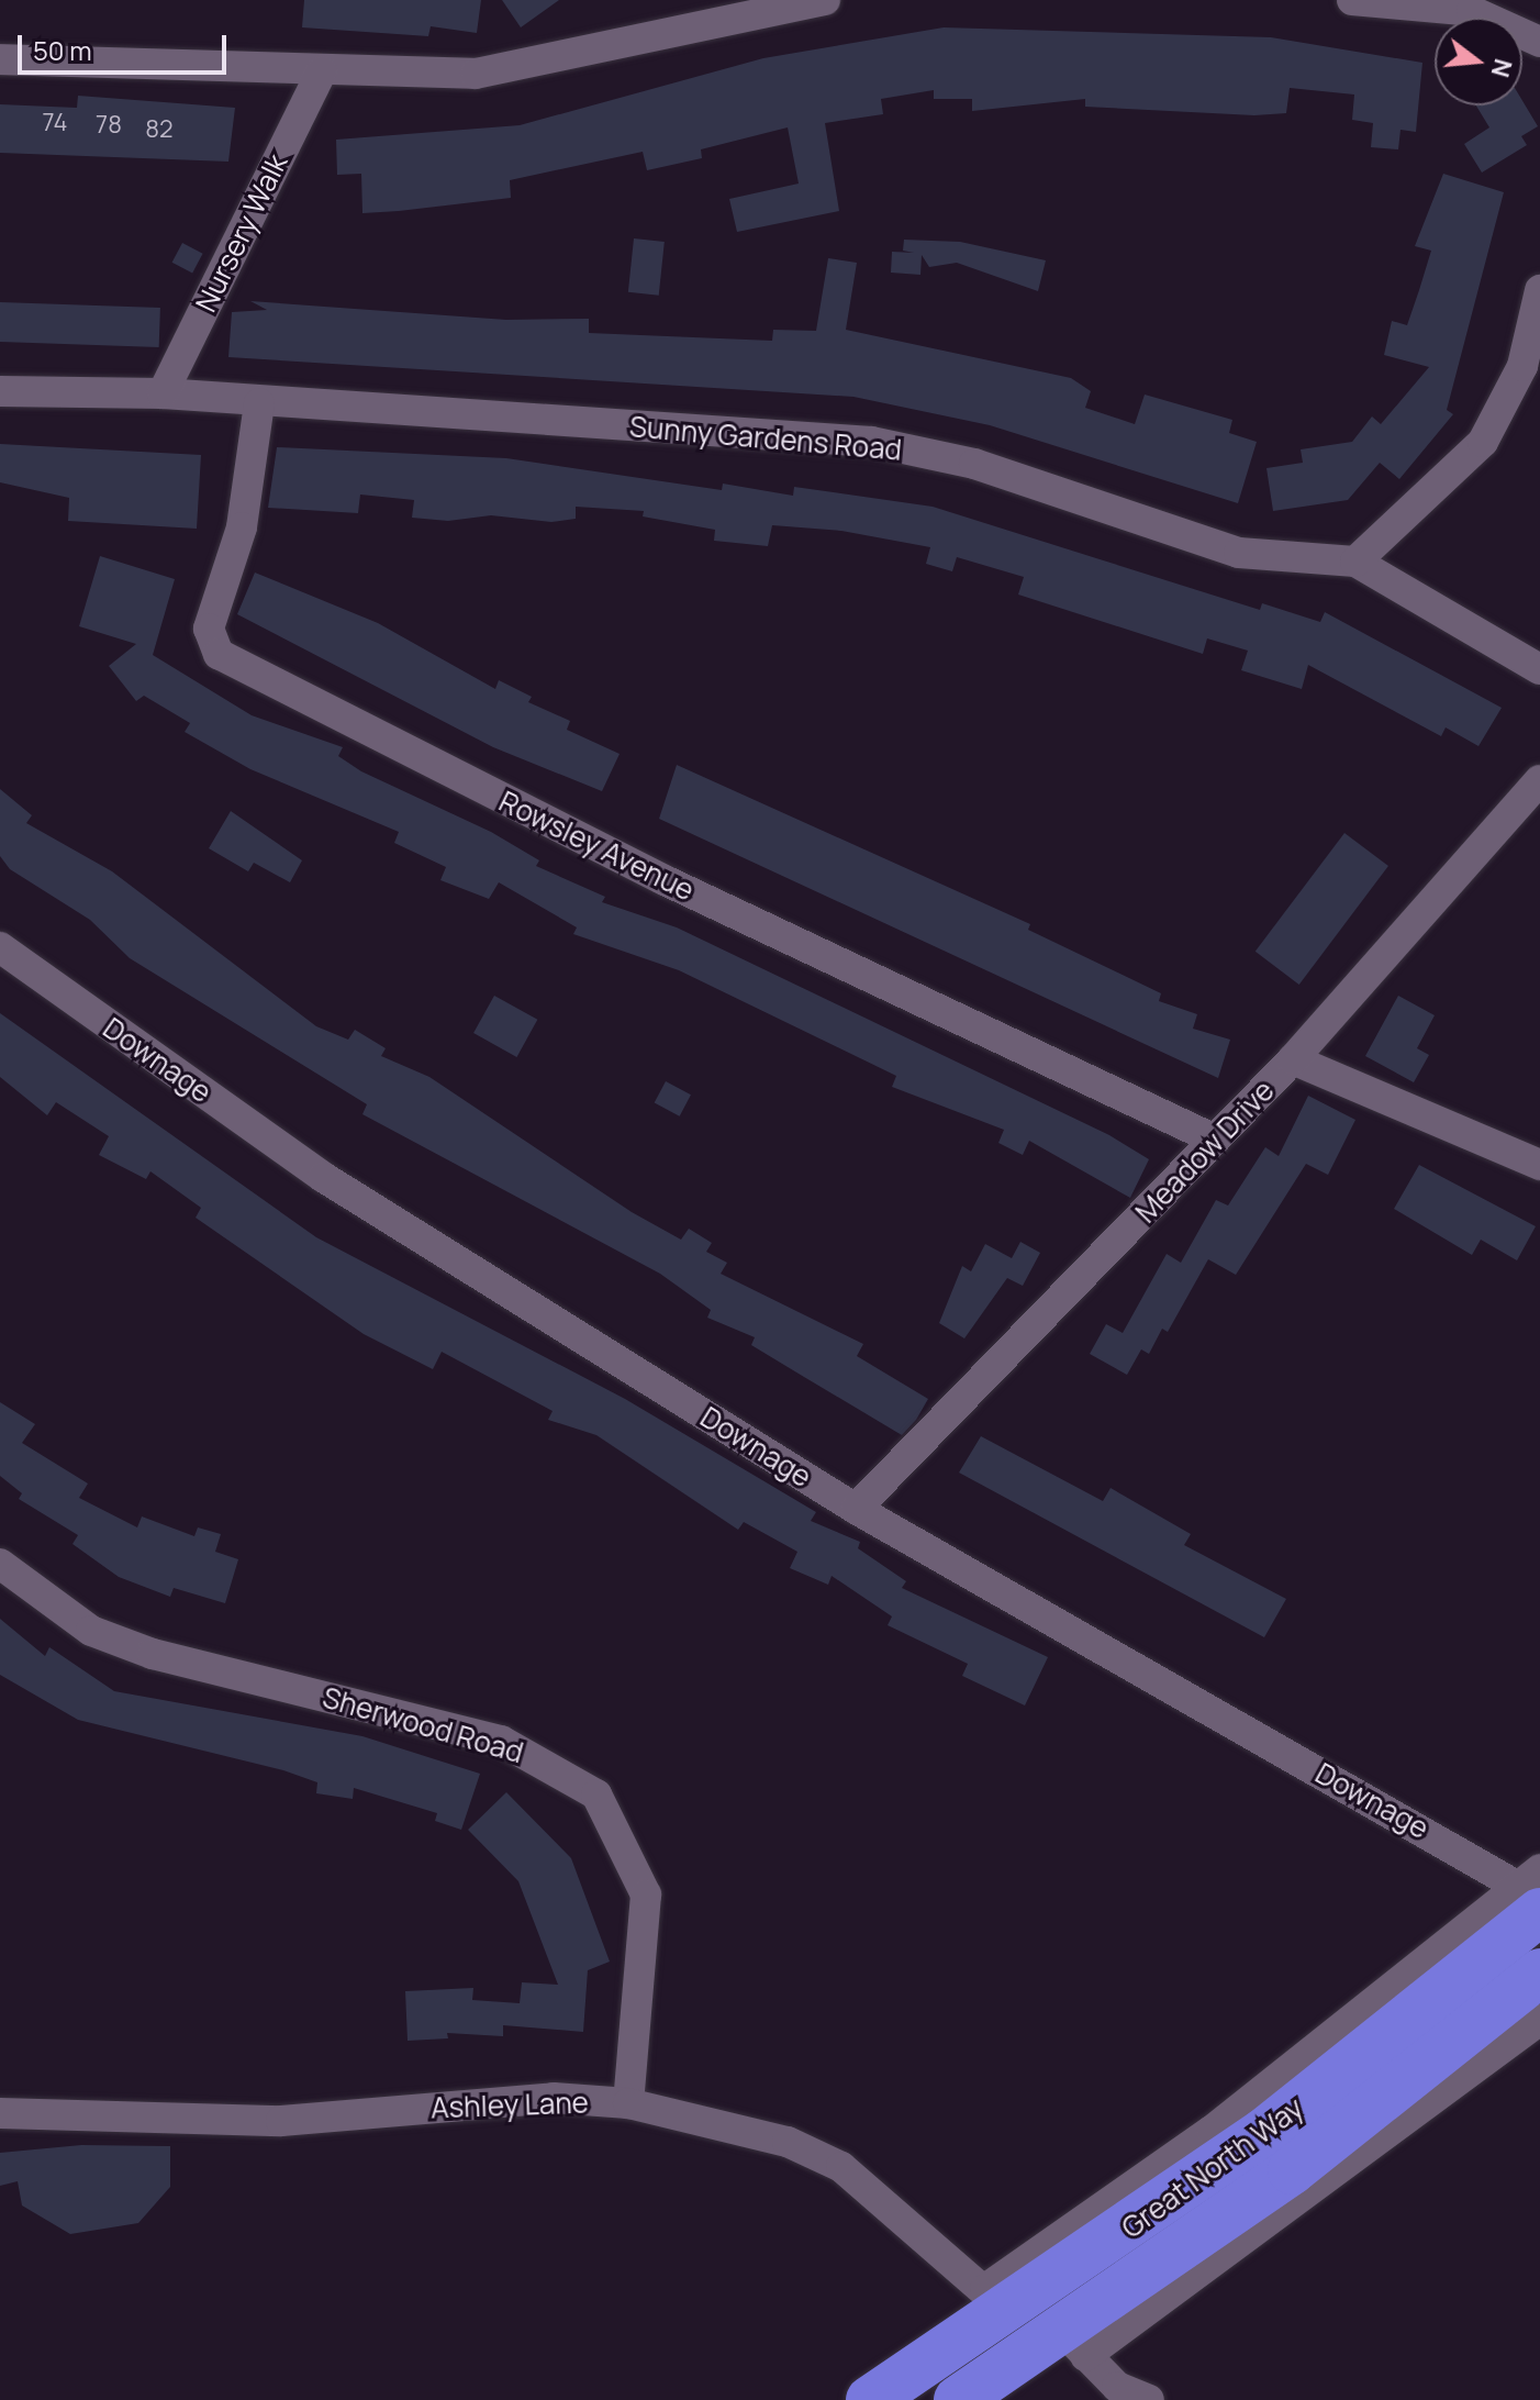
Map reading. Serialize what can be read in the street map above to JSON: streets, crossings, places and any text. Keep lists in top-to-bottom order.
{
  "streets": {
    "highway": ["Great North Way"],
    "street": [
      "Nursery Walk",
      "Sunny Gardens Road",
      "Rowsley Avenue",
      "Downage",
      "Meadow Drive",
      "Sherwood Road",
      "Ashley Lane"
    ]
  },
  "crossings": [
    ["Nursery Walk", "Sunny Gardens Road"],
    ["Sunny Gardens Road", "Rowsley Avenue"],
    ["Rowsley Avenue", "Meadow Drive"],
    ["Downage", "Meadow Drive"],
    ["Downage", "Great North Way"],
    ["Sherwood Road", "Ashley Lane"],
    ["Ashley Lane", "Great North Way"]
  ],
  "house_numbers": ["74", "78", "82"],
  "scale_bar": "50 m",
  "north": "right"
}
